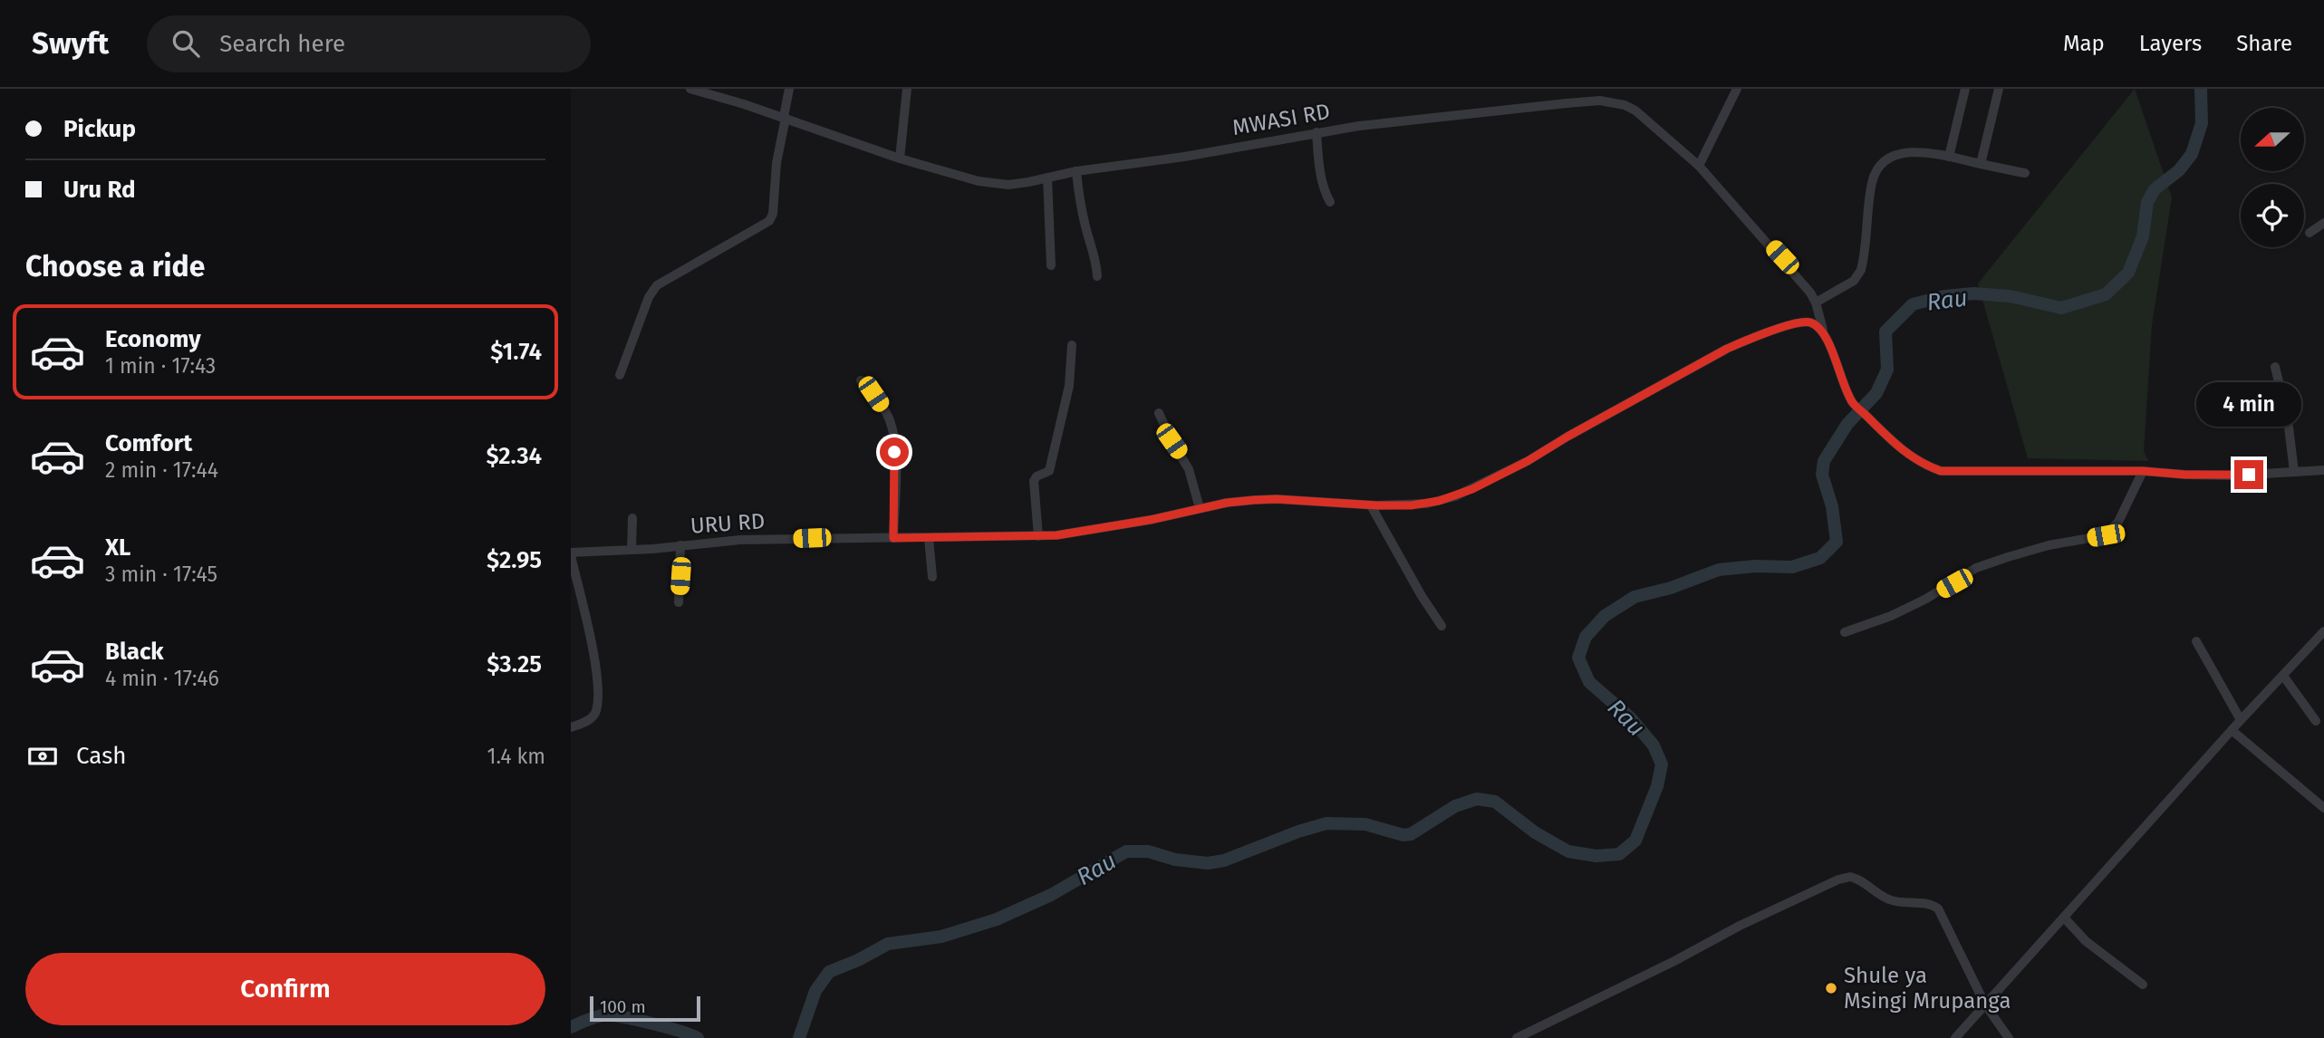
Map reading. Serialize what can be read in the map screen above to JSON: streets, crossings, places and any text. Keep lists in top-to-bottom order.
{
  "streets": {
    "street": ["MWASI RD", "URU RD"]
  },
  "crossings": [
    ["MWASI RD", "URU RD"]
  ],
  "water": ["Rau"],
  "places": ["Shule ya Msingi Mrupanga"],
  "scale_bar": "100 m",
  "north": "left",
  "page": {
    "header": "Swyft",
    "search": "Search here",
    "nav": ["Map", "Layers", "Share"],
    "banner": ["Pickup", "Uru Rd"],
    "heading": "Choose a ride",
    "list": [
      {
        "name": "Economy",
        "note": "1 min · 17:43",
        "value": "$1.74"
      },
      {
        "name": "Comfort",
        "note": "2 min · 17:44",
        "value": "$2.34"
      },
      {
        "name": "XL",
        "note": "3 min · 17:45",
        "value": "$2.95"
      },
      {
        "name": "Black",
        "note": "4 min · 17:46",
        "value": "$3.25"
      }
    ],
    "bubble": "4 min",
    "pay": ["Cash", "1.4 km"],
    "buttons": "Confirm",
    "scale": "100 m"
  }
}
